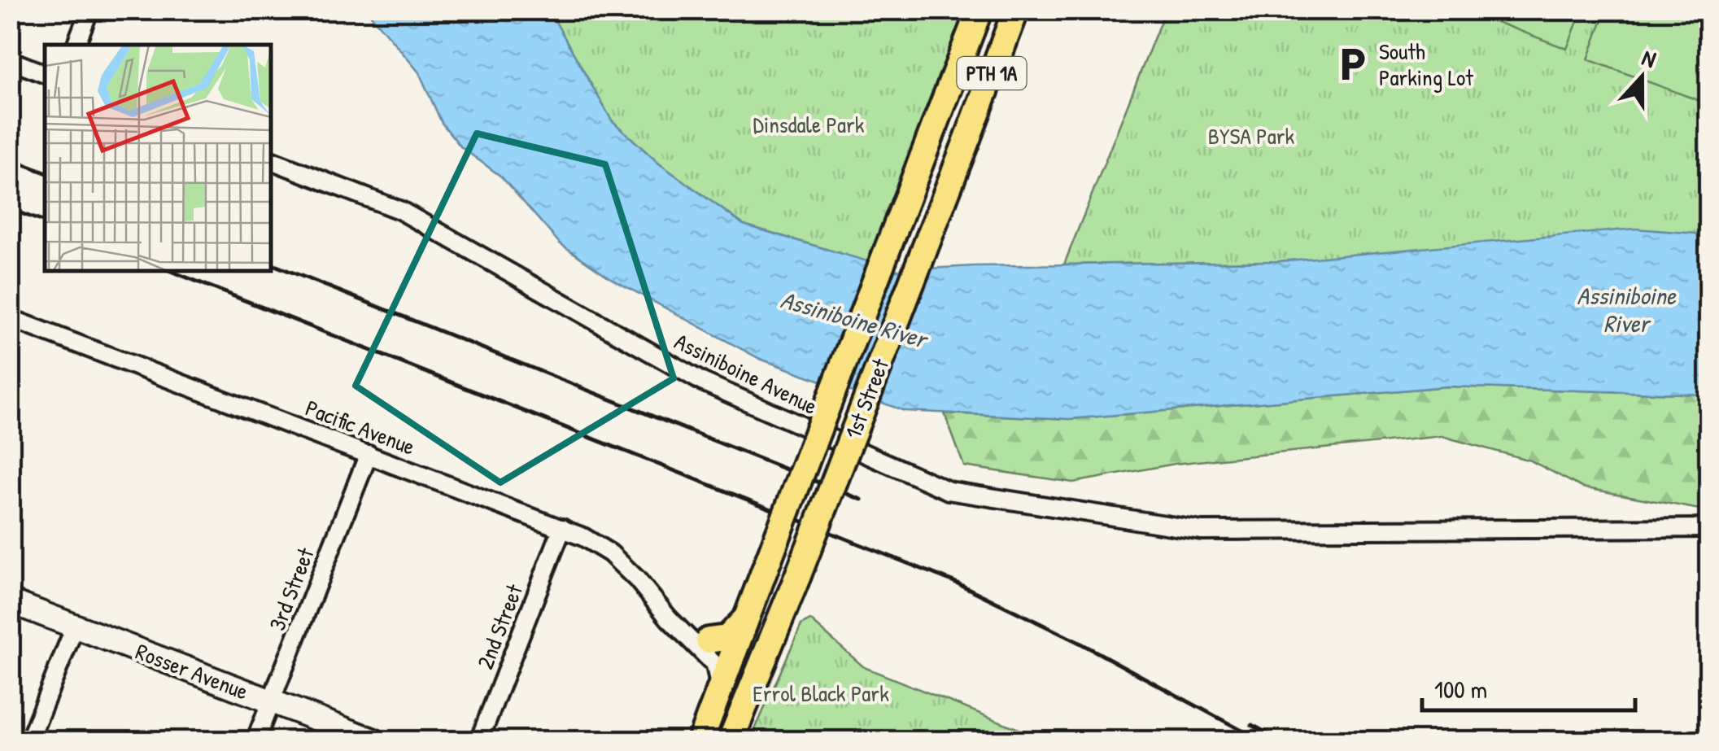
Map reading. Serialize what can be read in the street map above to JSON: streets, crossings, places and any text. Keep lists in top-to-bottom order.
{
  "streets": {
    "main road": ["PTH 1A", "1st Street"],
    "street": [
      "Assiniboine Avenue",
      "Pacific Avenue",
      "3rd Street",
      "2nd Street",
      "Rosser Avenue"
    ]
  },
  "crossings": [
    ["1st Street", "Pacific Avenue"],
    ["Pacific Avenue", "3rd Street"],
    ["Pacific Avenue", "2nd Street"],
    ["3rd Street", "Rosser Avenue"]
  ],
  "water": ["Assiniboine River"],
  "parks": ["Dinsdale Park", "BYSA Park", "Errol Black Park"],
  "places": {
    "parking": ["South Parking Lot"]
  },
  "scale_bar": "100 m",
  "north": "top"
}
